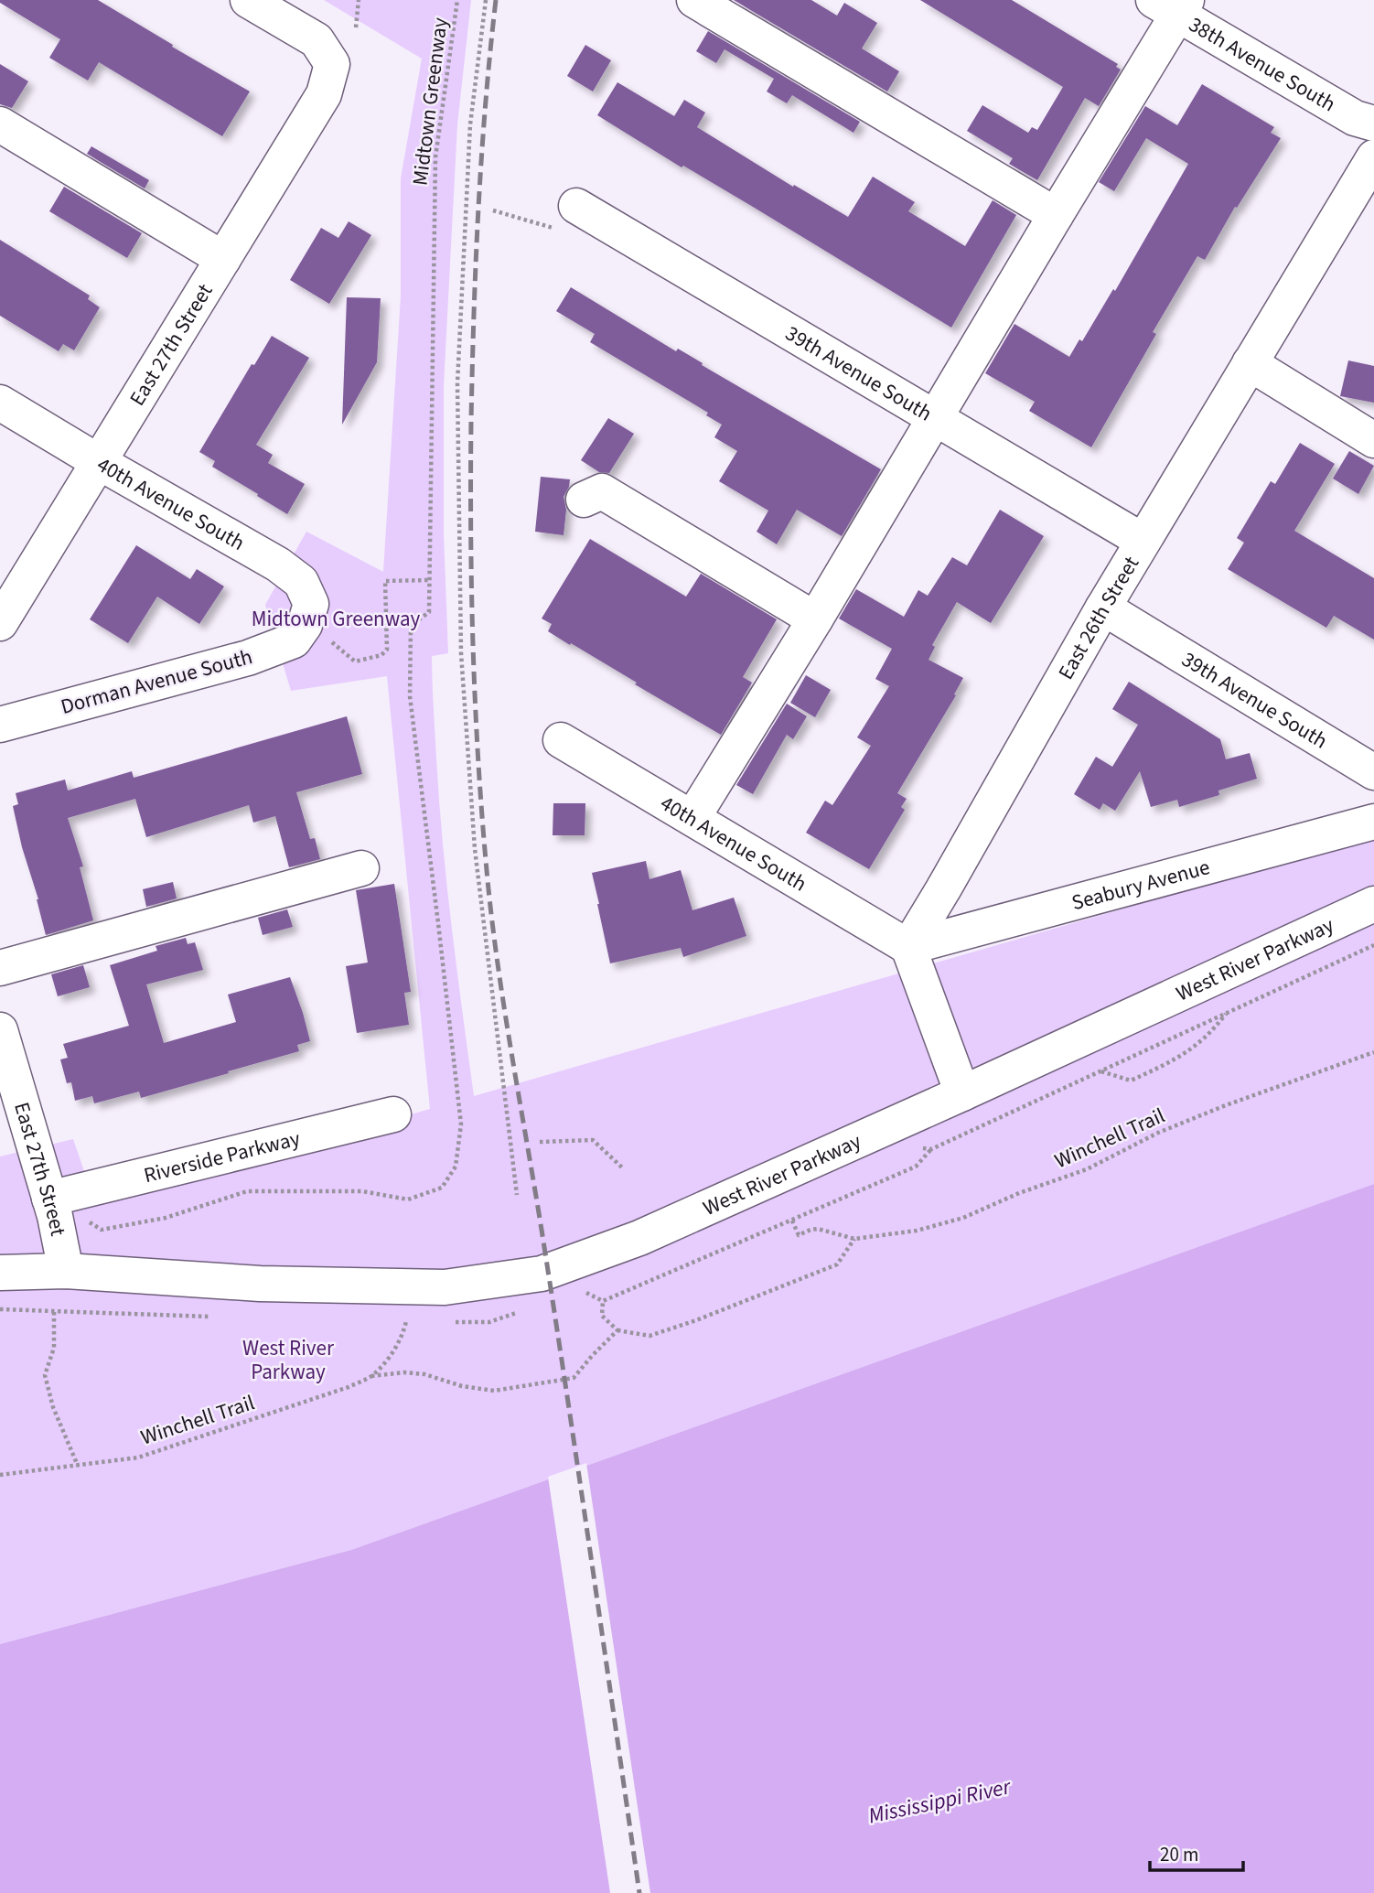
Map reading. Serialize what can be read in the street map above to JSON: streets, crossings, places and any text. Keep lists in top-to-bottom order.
{
  "streets": {
    "street": [
      "38th Avenue South",
      "East 27th Street",
      "39th Avenue South",
      "40th Avenue South",
      "East 26th Street",
      "Dorman Avenue South",
      "Seabury Avenue",
      "West River Parkway",
      "Riverside Parkway"
    ],
    "path": ["Midtown Greenway", "Winchell Trail"]
  },
  "crossings": [
    ["East 27th Street", "40th Avenue South"],
    ["East 27th Street", "West River Parkway"],
    ["East 27th Street", "Riverside Parkway"],
    ["39th Avenue South", "East 26th Street"],
    ["40th Avenue South", "East 26th Street"],
    ["40th Avenue South", "Dorman Avenue South"],
    ["40th Avenue South", "Seabury Avenue"],
    ["East 26th Street", "Seabury Avenue"]
  ],
  "water": ["Mississippi River"],
  "parks": ["Midtown Greenway", "West River Parkway"],
  "scale_bar": "20 m"
}
